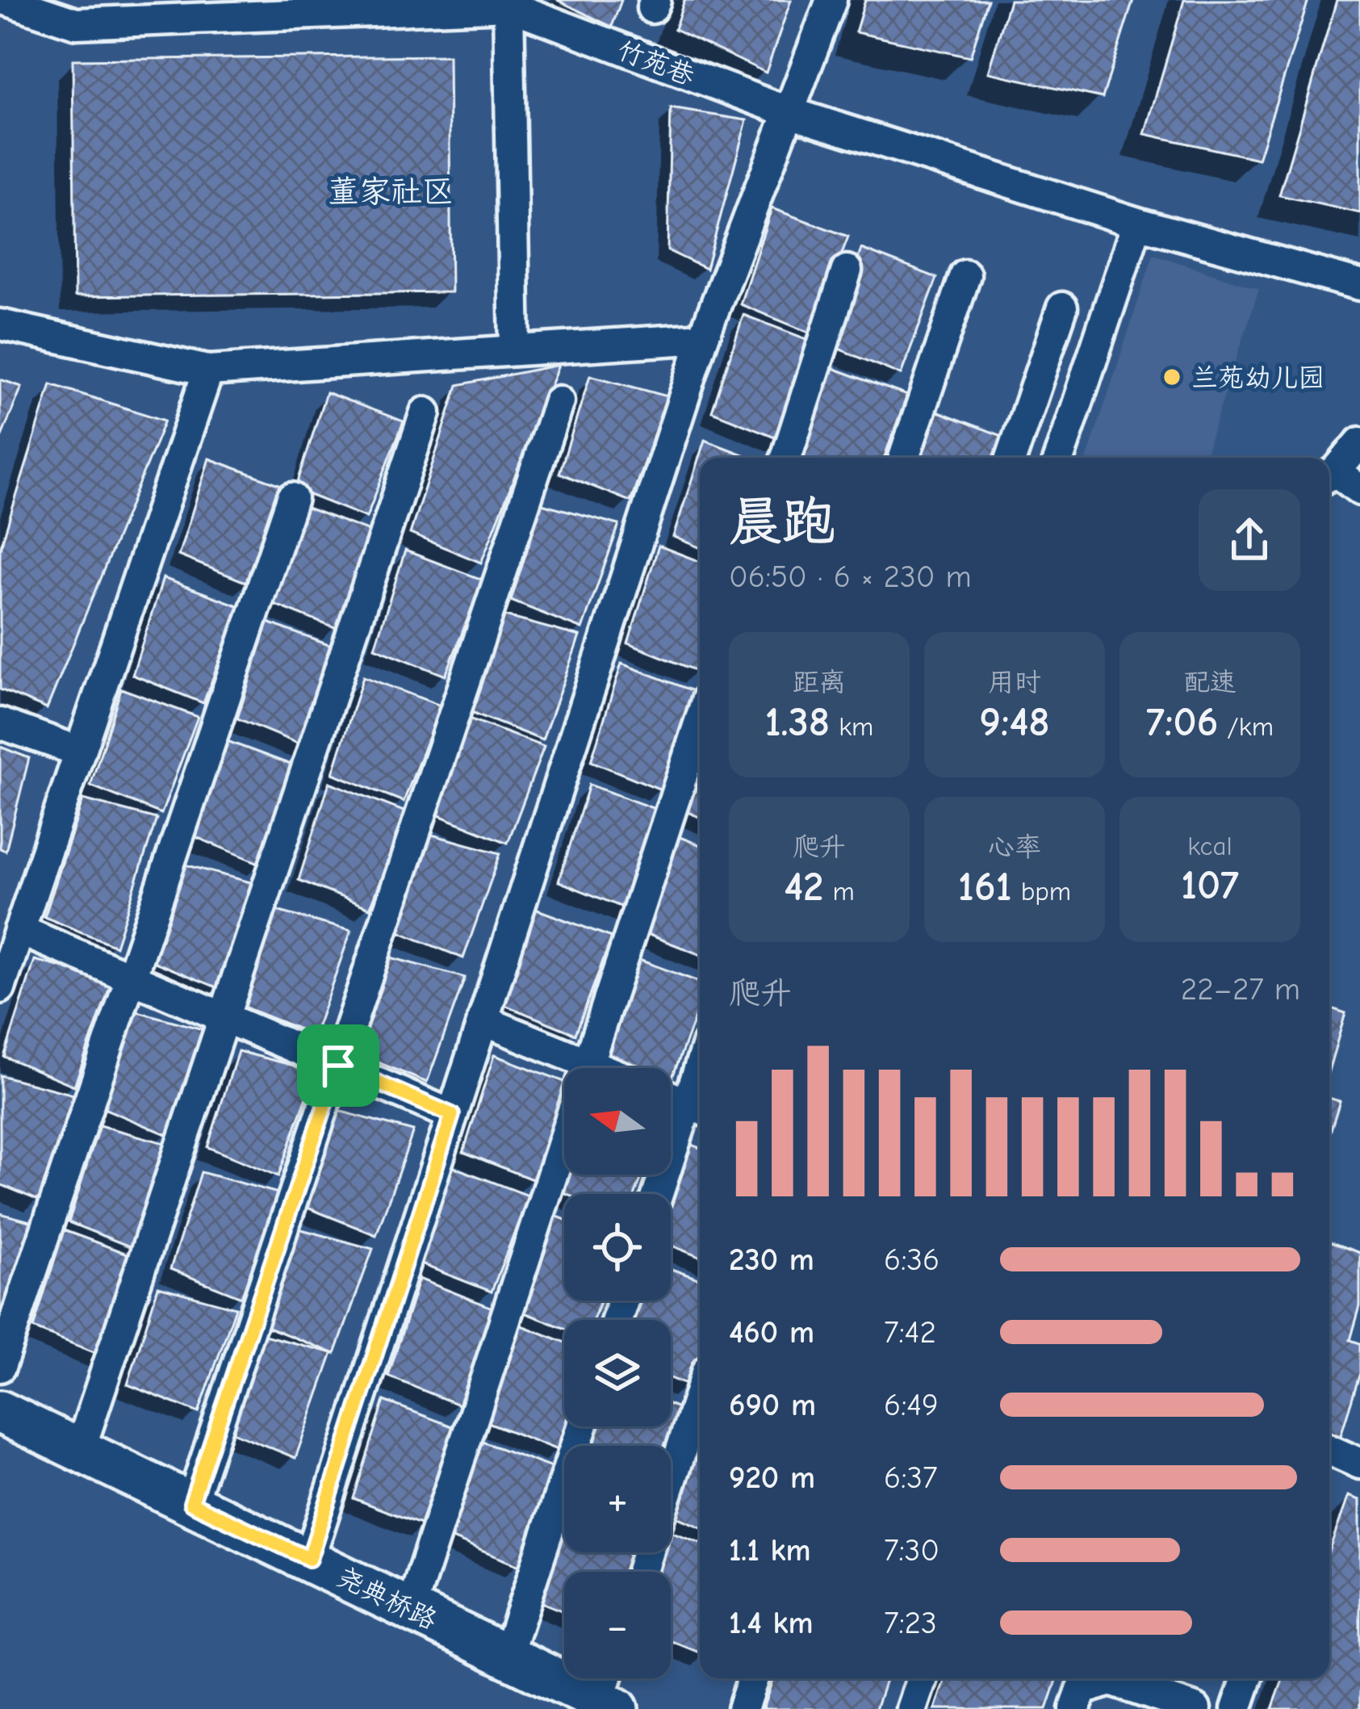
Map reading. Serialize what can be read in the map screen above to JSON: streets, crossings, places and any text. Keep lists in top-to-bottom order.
{
  "streets": {
    "street": ["竹苑巷", "尧典桥路"]
  },
  "districts": ["董家社区"],
  "places": ["兰苑幼儿园"],
  "north": "left",
  "page": {
    "heading": ["晨跑", "06:50 · 6 × 230 m"],
    "stats": [
      ["距离", "1.38 km"],
      ["用时", "9:48"],
      ["配速", "7:06 /km"],
      ["爬升", "42 m"],
      ["心率", "161 bpm"],
      ["kcal", "107"]
    ],
    "chart": ["爬升", "22–27 m"],
    "map_buttons": ["+", "−"],
    "list": [
      {
        "name": "230 m",
        "note": "6:36"
      },
      {
        "name": "460 m",
        "note": "7:42"
      },
      {
        "name": "690 m",
        "note": "6:49"
      },
      {
        "name": "920 m",
        "note": "6:37"
      },
      {
        "name": "1.1 km",
        "note": "7:30"
      },
      {
        "name": "1.4 km",
        "note": "7:23"
      }
    ]
  }
}
